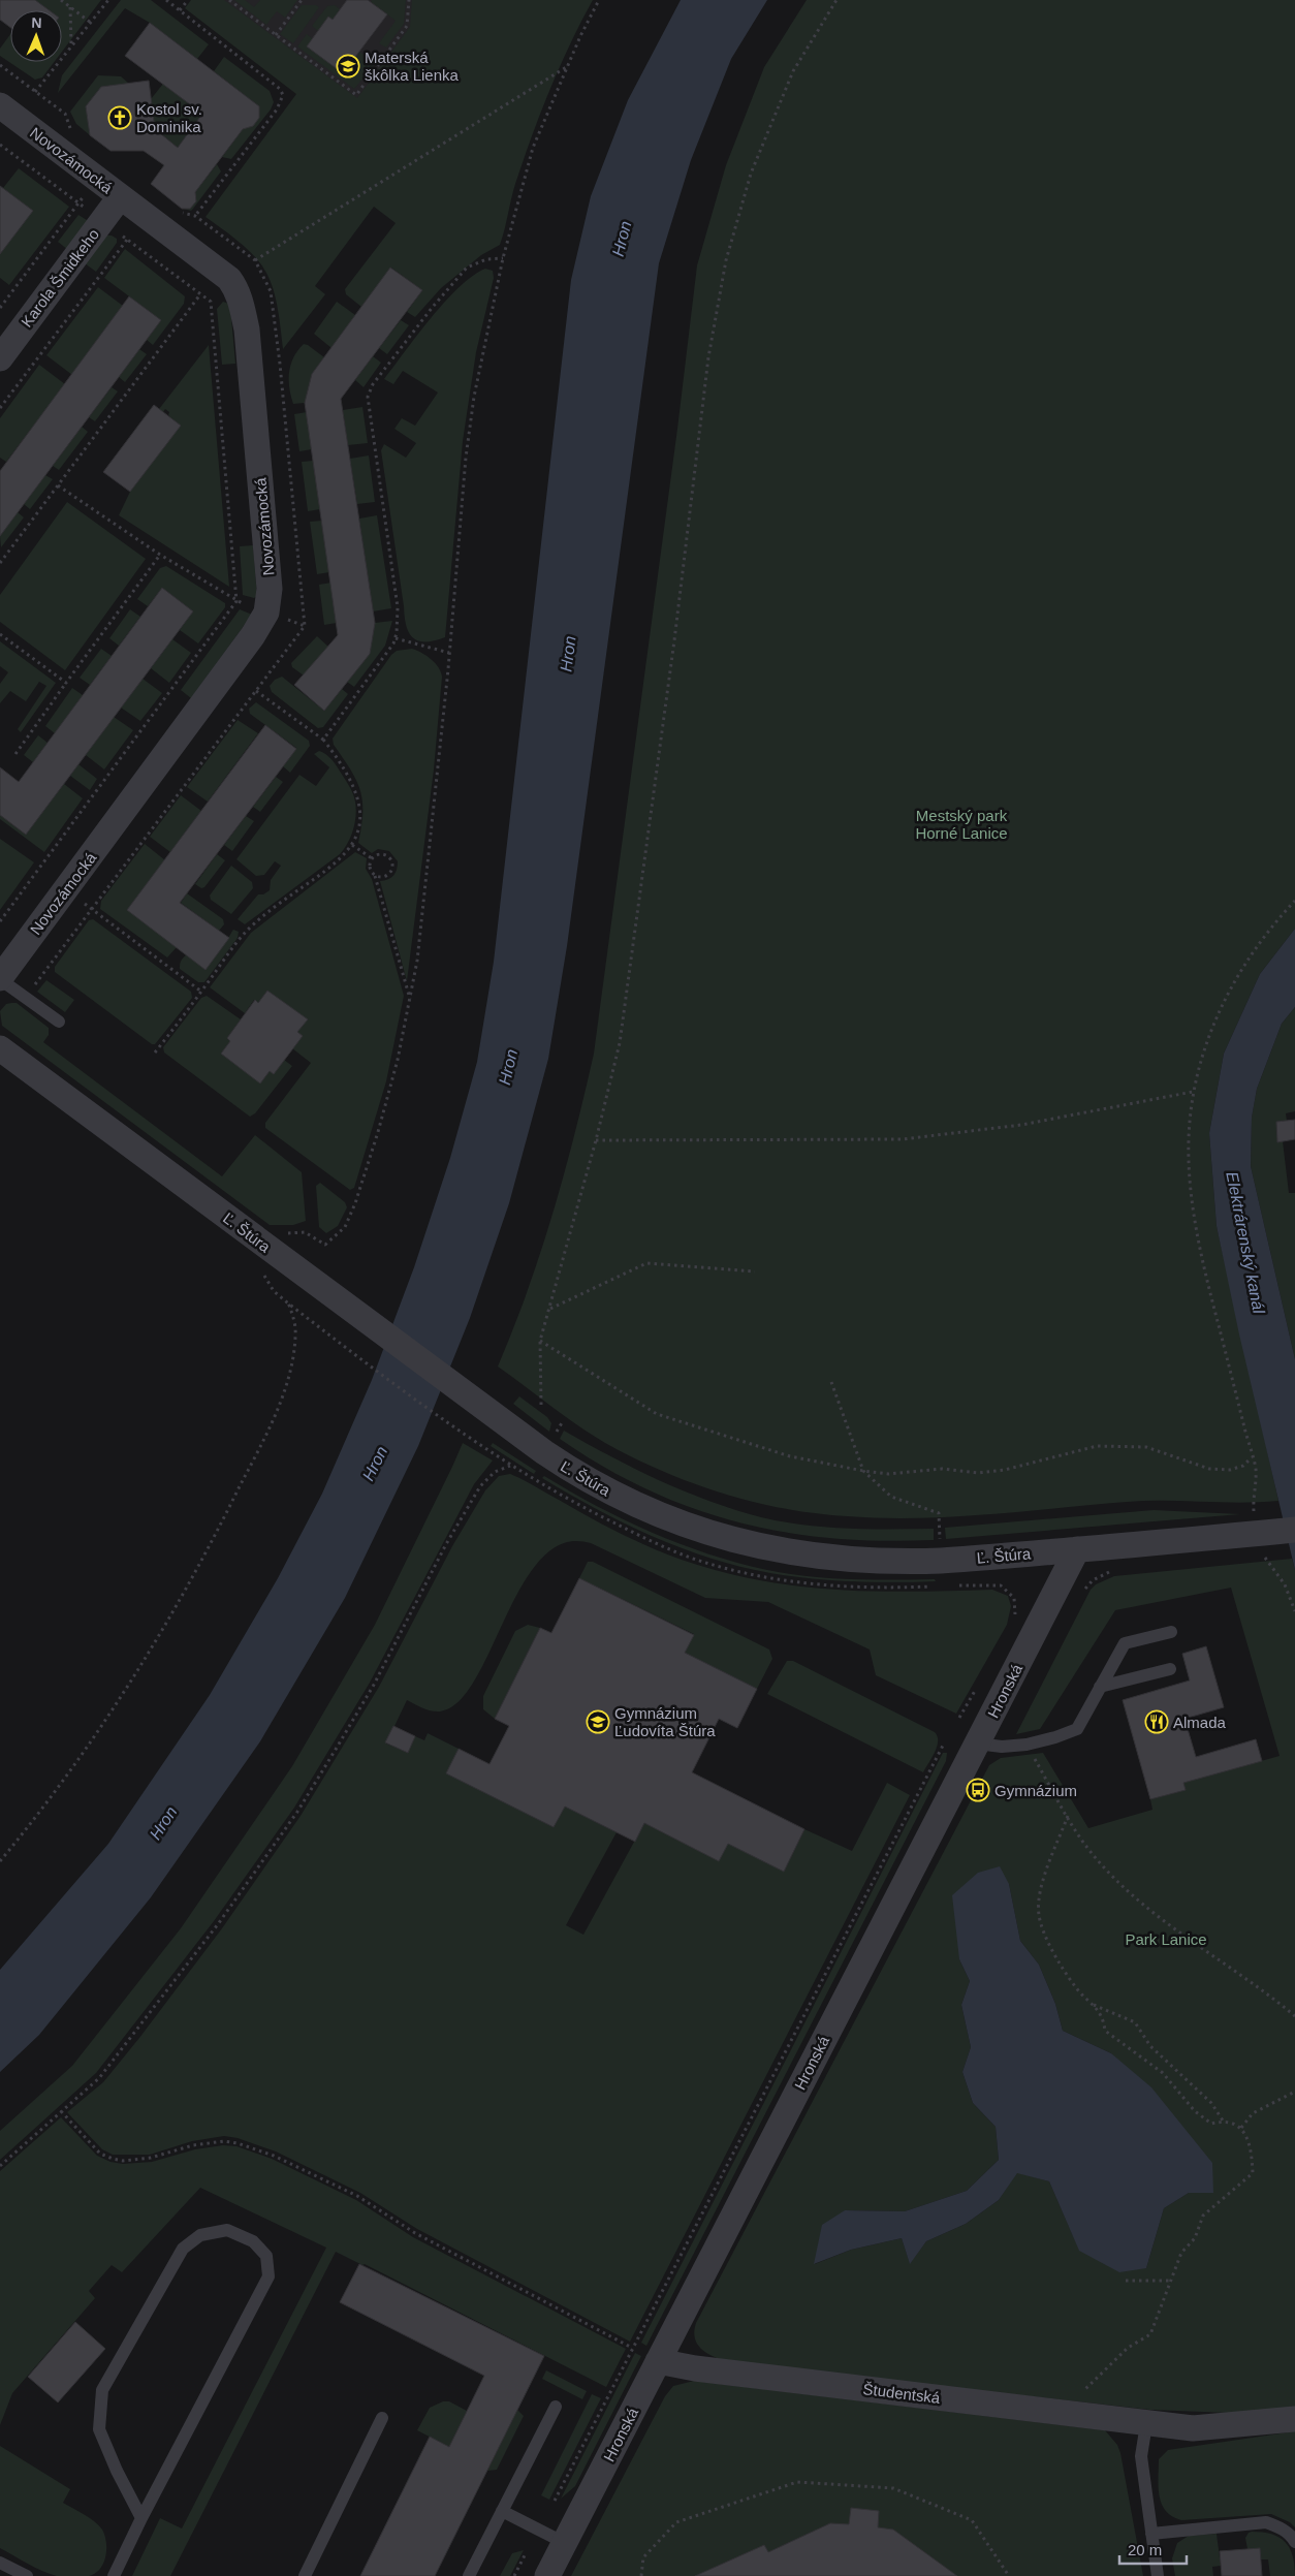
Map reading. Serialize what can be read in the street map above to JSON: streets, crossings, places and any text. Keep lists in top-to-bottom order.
{
  "streets": {
    "street": [
      "Novozámocká",
      "Karola Šmidkeho",
      "Ľ. Štúra",
      "Hronská",
      "Študentská"
    ]
  },
  "crossings": [
    ["Novozámocká", "Karola Šmidkeho"],
    ["Ľ. Štúra", "Hronská"],
    ["Hronská", "Študentská"]
  ],
  "water": ["Hron", "Elektrárenský kanál"],
  "parks": ["Mestský park Horné Lanice", "Park Lanice"],
  "places": {
    "school or university": ["Materská škôlka Lienka", "Gymnázium Ľudovíta Štúra"],
    "church": ["Kostol sv. Dominika"],
    "restaurant": ["Almada"],
    "bus stop": ["Gymnázium"]
  },
  "scale_bar": "20 m",
  "north": "top"
}
